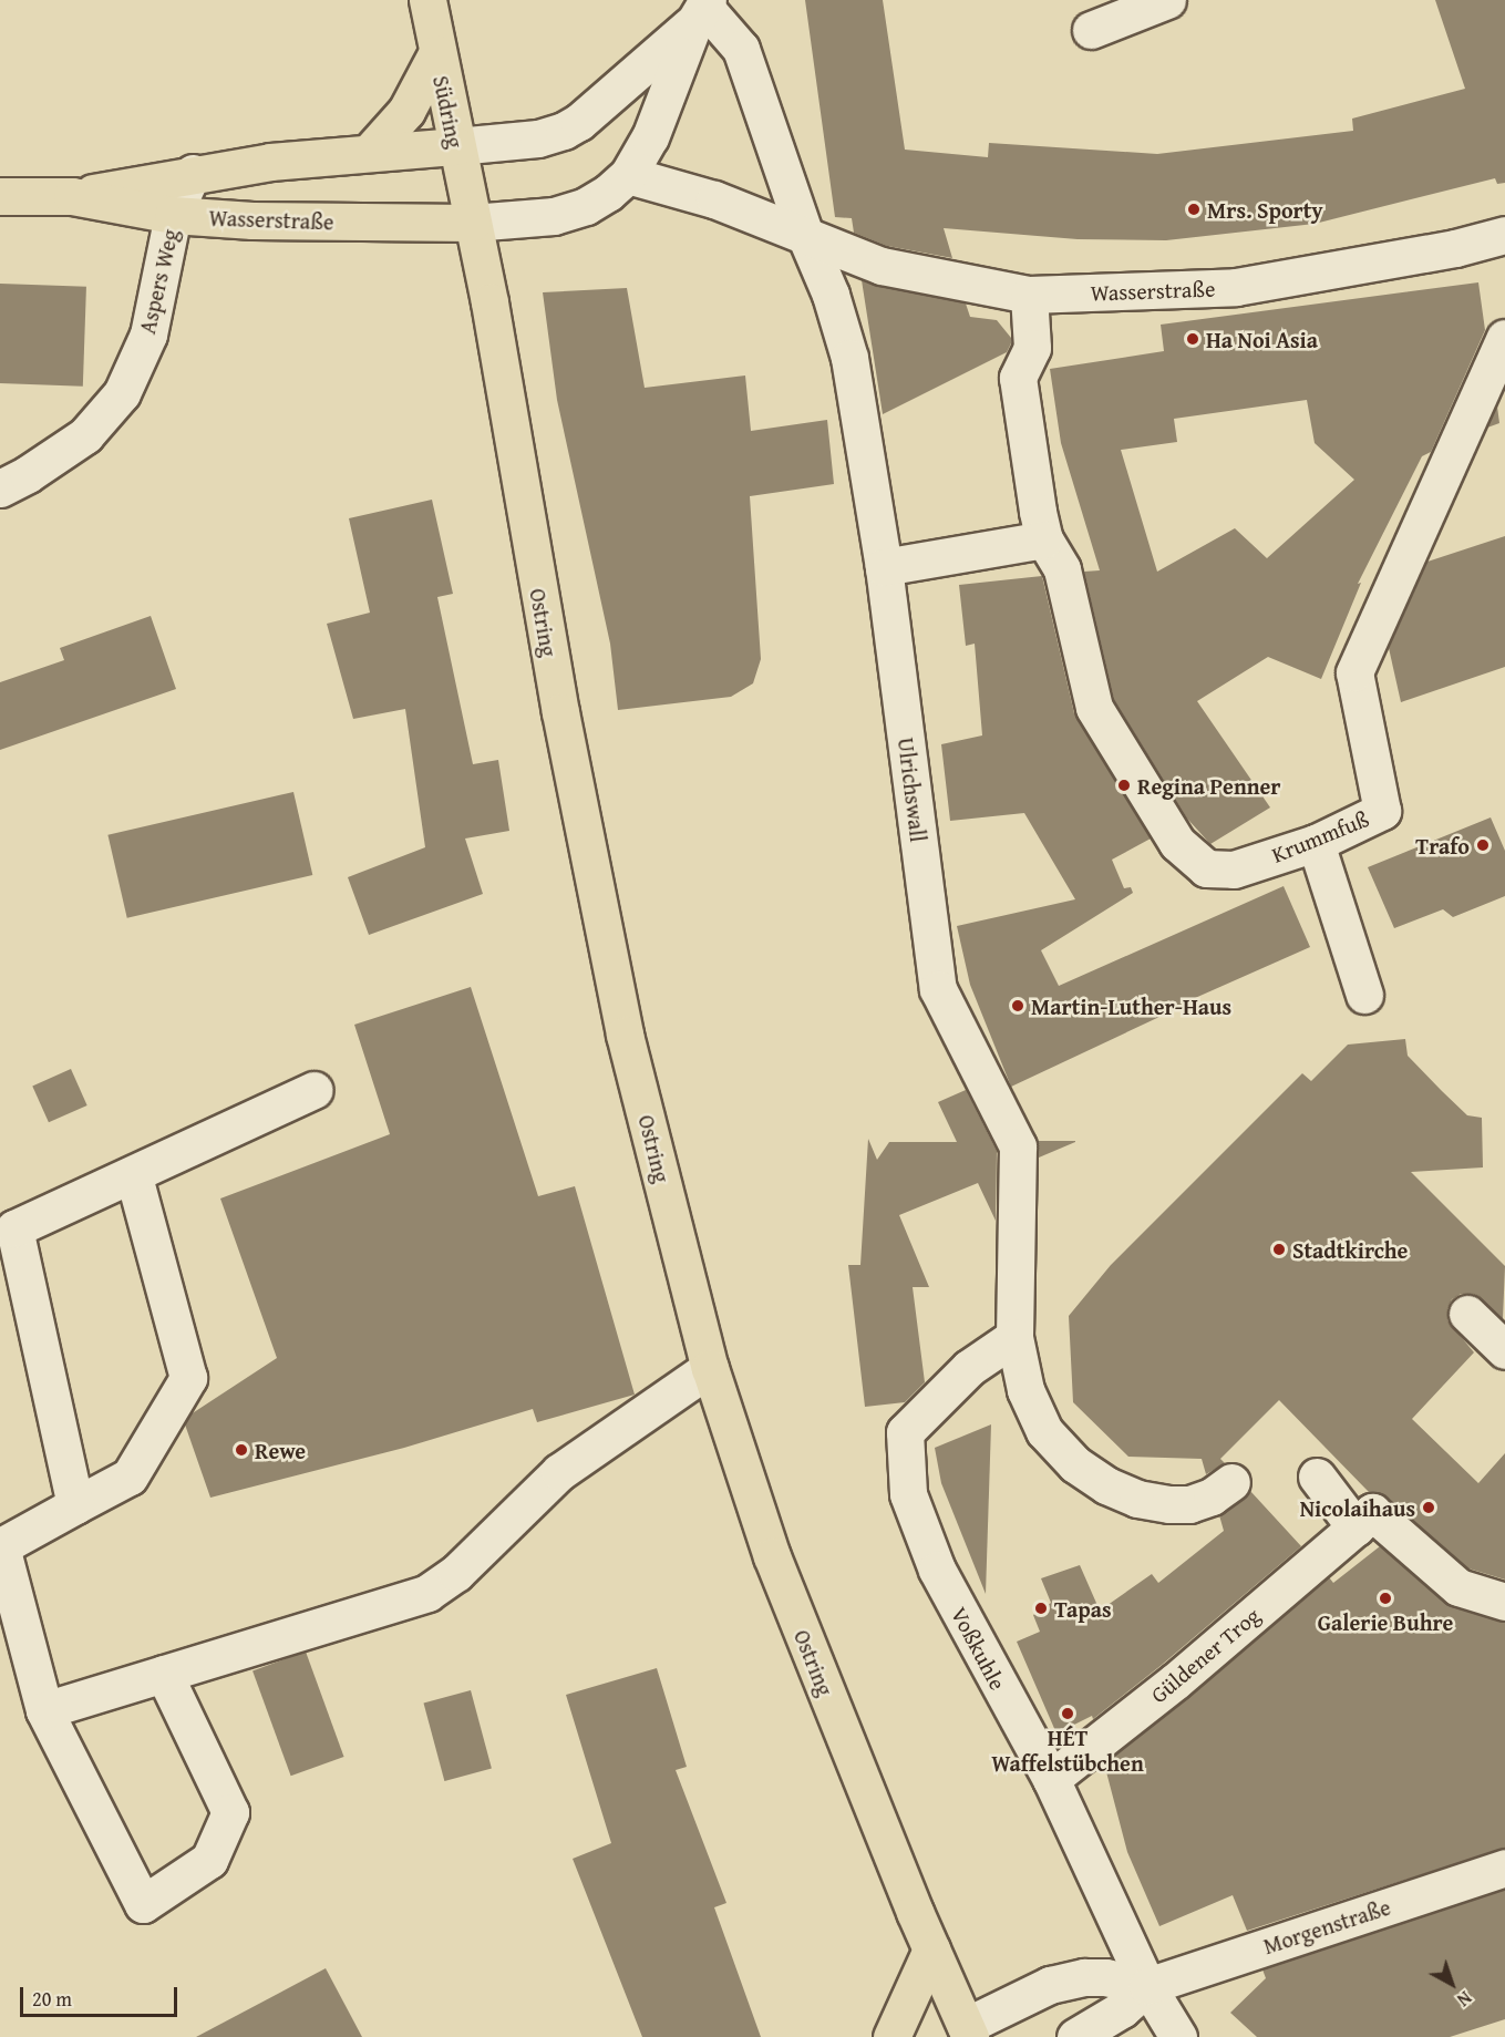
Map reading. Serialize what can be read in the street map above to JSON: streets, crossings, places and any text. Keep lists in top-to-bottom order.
{
  "streets": {
    "main road": ["Südring", "Wasserstraße", "Ostring"],
    "street": [
      "Aspers Weg",
      "Ulrichswall",
      "Krummfuß",
      "Voßkuhle",
      "Güldener Trog",
      "Morgenstraße"
    ]
  },
  "crossings": [
    ["Südring", "Wasserstraße"],
    ["Südring", "Ostring"],
    ["Wasserstraße", "Aspers Weg"],
    ["Wasserstraße", "Ostring"],
    ["Wasserstraße", "Ulrichswall"],
    ["Wasserstraße", "Krummfuß"],
    ["Ulrichswall", "Voßkuhle"],
    ["Voßkuhle", "Güldener Trog"],
    ["Voßkuhle", "Morgenstraße"]
  ],
  "places": [
    "Mrs. Sporty",
    "Ha Noi Asia",
    "Regina Penner",
    "Trafo",
    "Martin-Luther-Haus",
    "Stadtkirche",
    "Rewe",
    "Nicolaihaus",
    "Galerie Buhre",
    "Tapas",
    "HÉT Waffelstübchen"
  ],
  "scale_bar": "20 m",
  "north": "bottom right"
}
